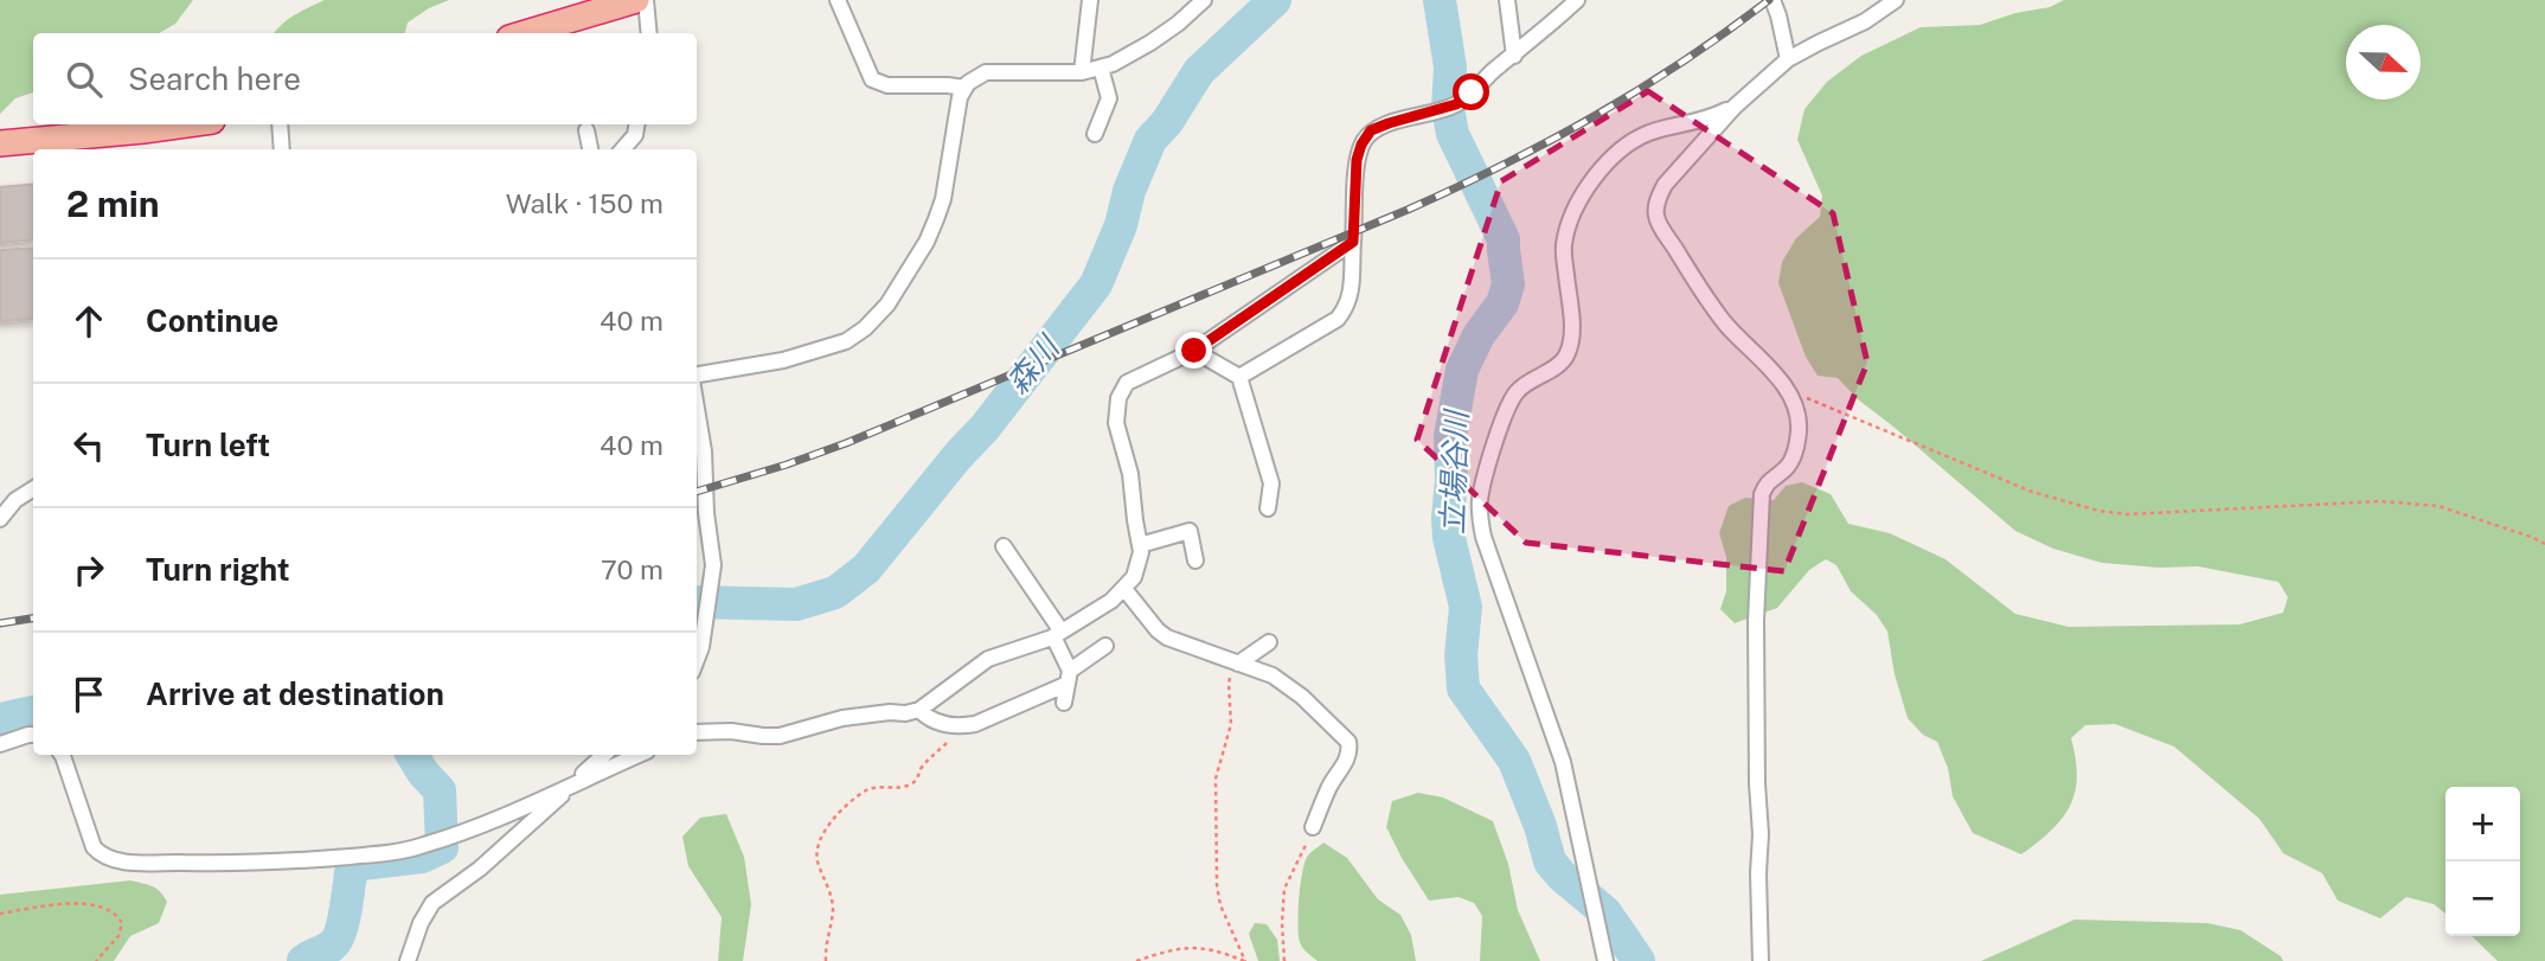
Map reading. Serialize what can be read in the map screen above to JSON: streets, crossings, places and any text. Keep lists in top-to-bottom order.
{
  "water": ["森川", "立場谷川"],
  "north": "right",
  "page": {
    "search": "Search here",
    "heading": ["2 min", "Walk · 150 m"],
    "list": [
      ["Continue", "40 m"],
      ["Turn left", "40 m"],
      ["Turn right", "70 m"],
      "Arrive at destination"
    ],
    "map_buttons": ["+", "−"]
  }
}
